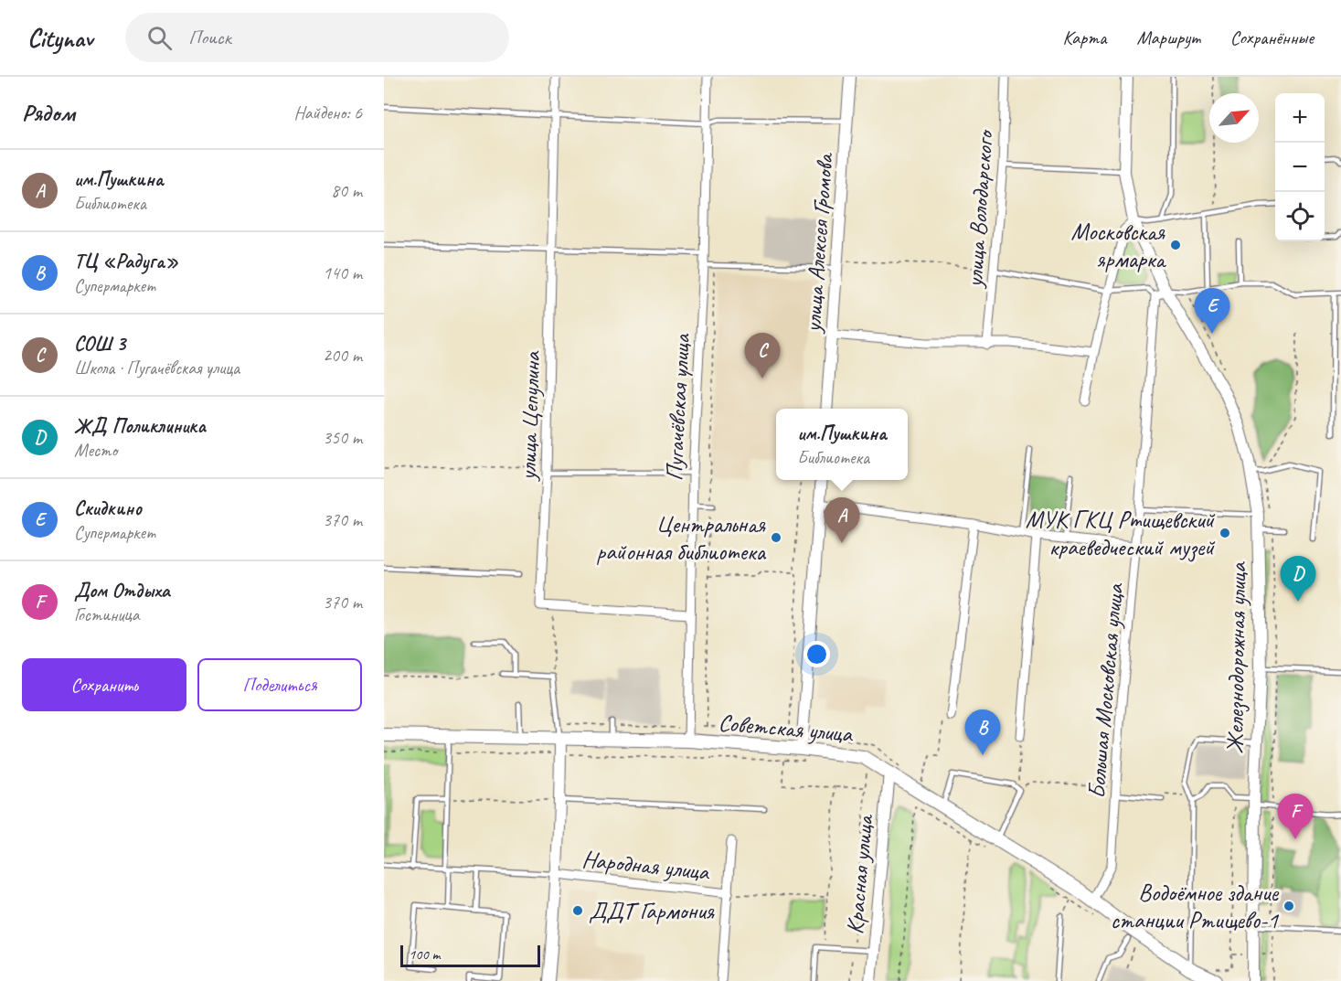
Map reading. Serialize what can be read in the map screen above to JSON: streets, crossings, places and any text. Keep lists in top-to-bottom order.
{
  "streets": {
    "main road": ["Советская улица"],
    "street": [
      "улица Володарского",
      "улица Алексея Громова",
      "Пугачёвская улица",
      "улица Цепулина",
      "Железнодорожная улица",
      "Большая Московская улица",
      "Народная улица",
      "Красная улица"
    ]
  },
  "crossings": [
    ["Пугачёвская улица", "Советская улица"],
    ["Железнодорожная улица", "Большая Московская улица"],
    ["Большая Московская улица", "Советская улица"],
    ["Советская улица", "Красная улица"]
  ],
  "places": [
    "Московская ярмарка",
    "МУК ГКЦ Ртищевский краеведческий музей",
    "Центральная районная библиотека",
    "Водоёмное здание станции Ртищево-1",
    "ДДТ Гармония"
  ],
  "scale_bar": "100 m",
  "north": "top right",
  "page": {
    "header": "Citynav",
    "search": "Поиск",
    "nav": ["Карта", "Маршрут", "Сохранённые"],
    "heading": ["Рядом", "Найдено: 6"],
    "map_buttons": ["+", "−"],
    "list": [
      {
        "mark": "A",
        "name": "им.Пушкина",
        "note": "Библиотека",
        "value": "80 m"
      },
      {
        "mark": "B",
        "name": "ТЦ «Радуга»",
        "note": "Супермаркет",
        "value": "140 m"
      },
      {
        "mark": "C",
        "name": "СОШ 3",
        "note": "Школа · Пугачёвская улица",
        "value": "200 m"
      },
      {
        "mark": "D",
        "name": "ЖД Поликлиника",
        "note": "Место",
        "value": "350 m"
      },
      {
        "mark": "E",
        "name": "Скидкино",
        "note": "Супермаркет",
        "value": "370 m"
      },
      {
        "mark": "F",
        "name": "Дом Отдыха",
        "note": "Гостиница",
        "value": "370 m"
      }
    ],
    "pins": [
      "E",
      "C",
      "A",
      "D",
      "B",
      "F"
    ],
    "popup": ["им.Пушкина", "Библиотека"],
    "buttons": ["Сохранить", "Поделиться"],
    "scale": "100 m"
  }
}
